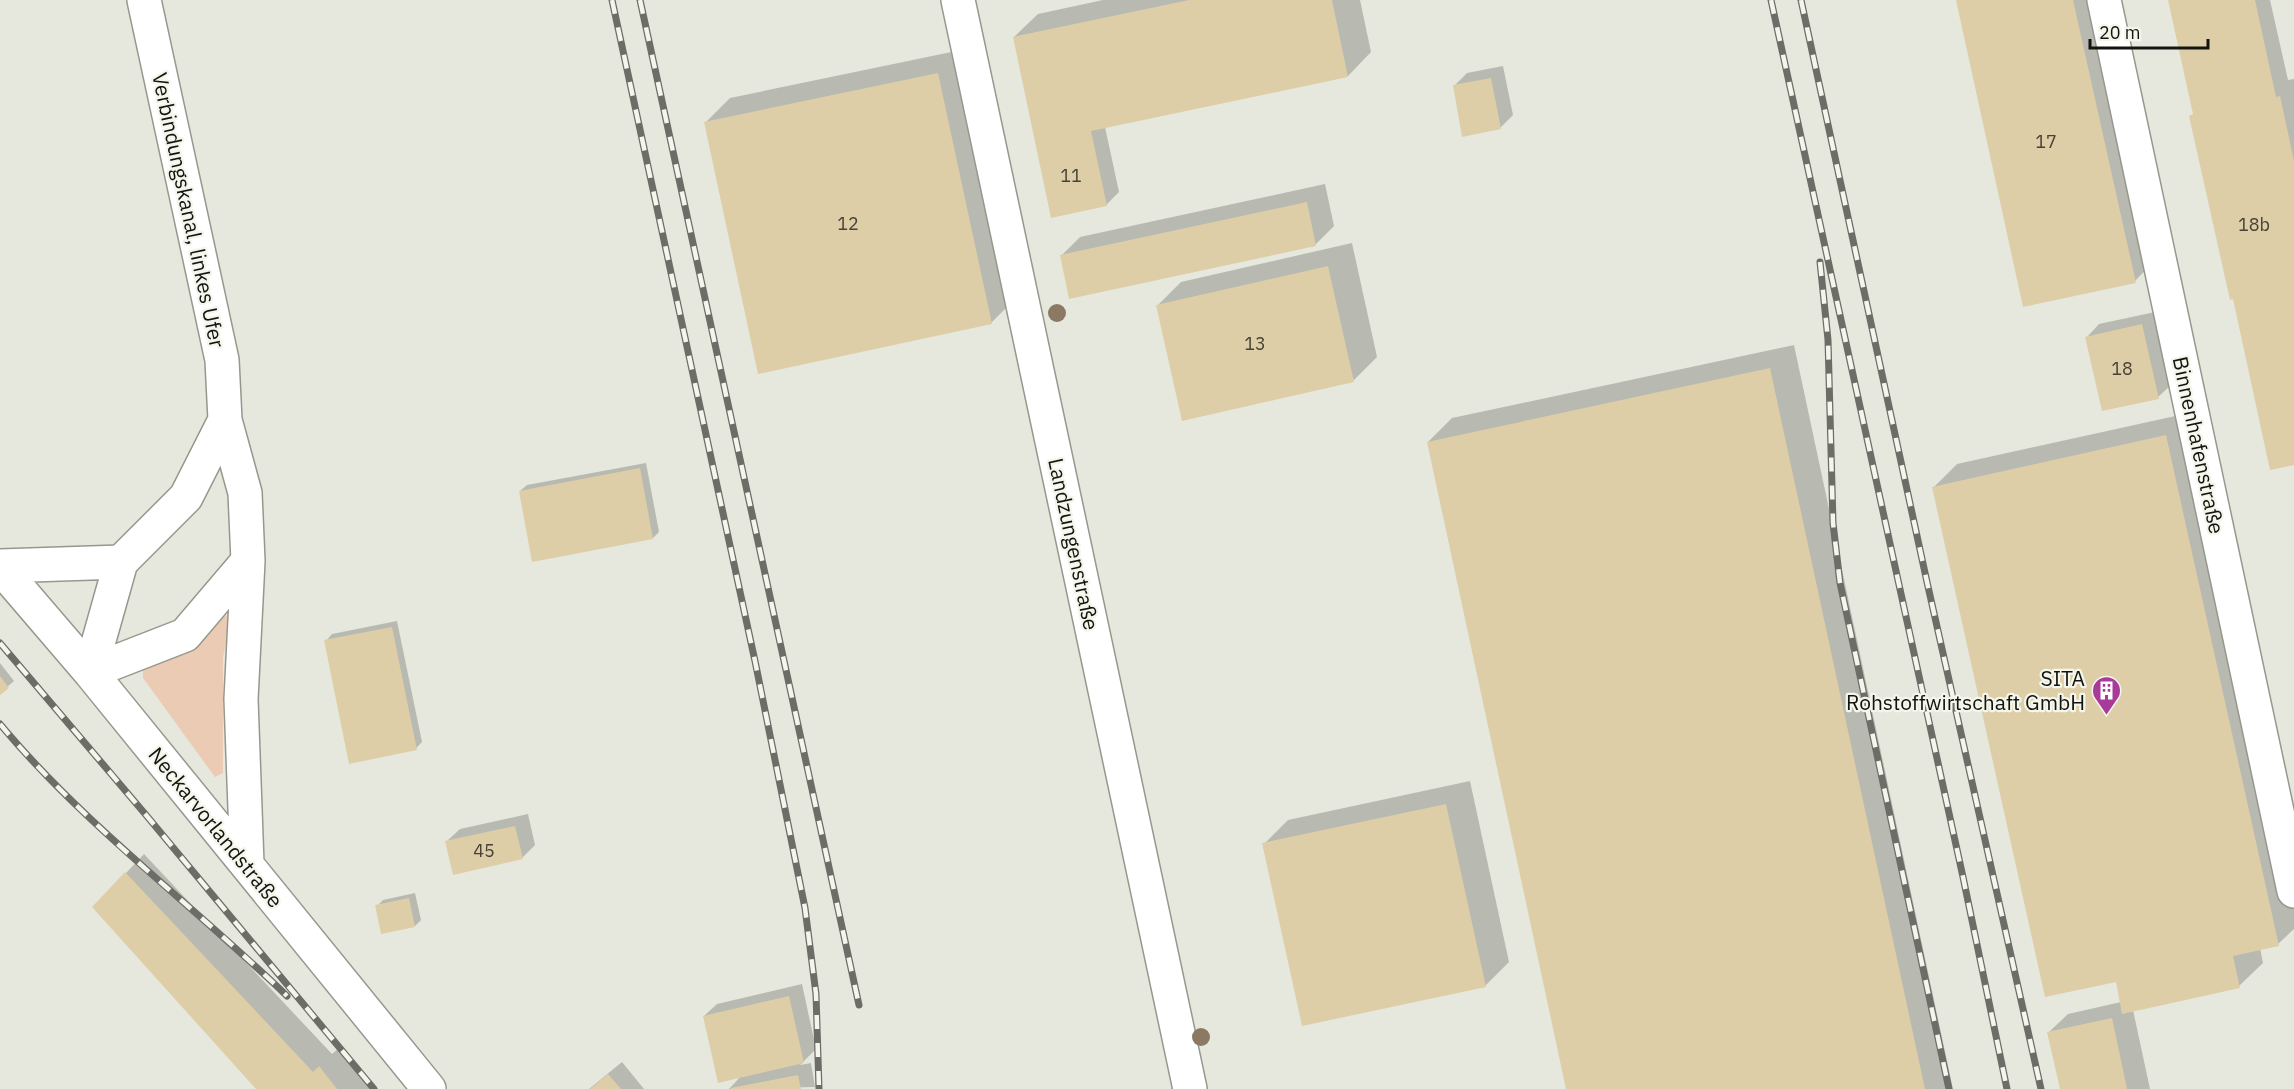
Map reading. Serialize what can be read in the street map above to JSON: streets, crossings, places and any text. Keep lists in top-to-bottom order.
{
  "streets": {
    "street": [
      "Verbindungskanal, linkes Ufer",
      "Binnenhafenstraße",
      "Landzungenstraße",
      "Neckarvorlandstraße"
    ]
  },
  "crossings": [
    ["Verbindungskanal, linkes Ufer", "Neckarvorlandstraße"]
  ],
  "places": {
    "building": ["SITA Rohstoffwirtschaft GmbH"]
  },
  "house_numbers": [
    "17",
    "11",
    "12",
    "18b",
    "13",
    "18",
    "45"
  ],
  "scale_bar": "20 m"
}
